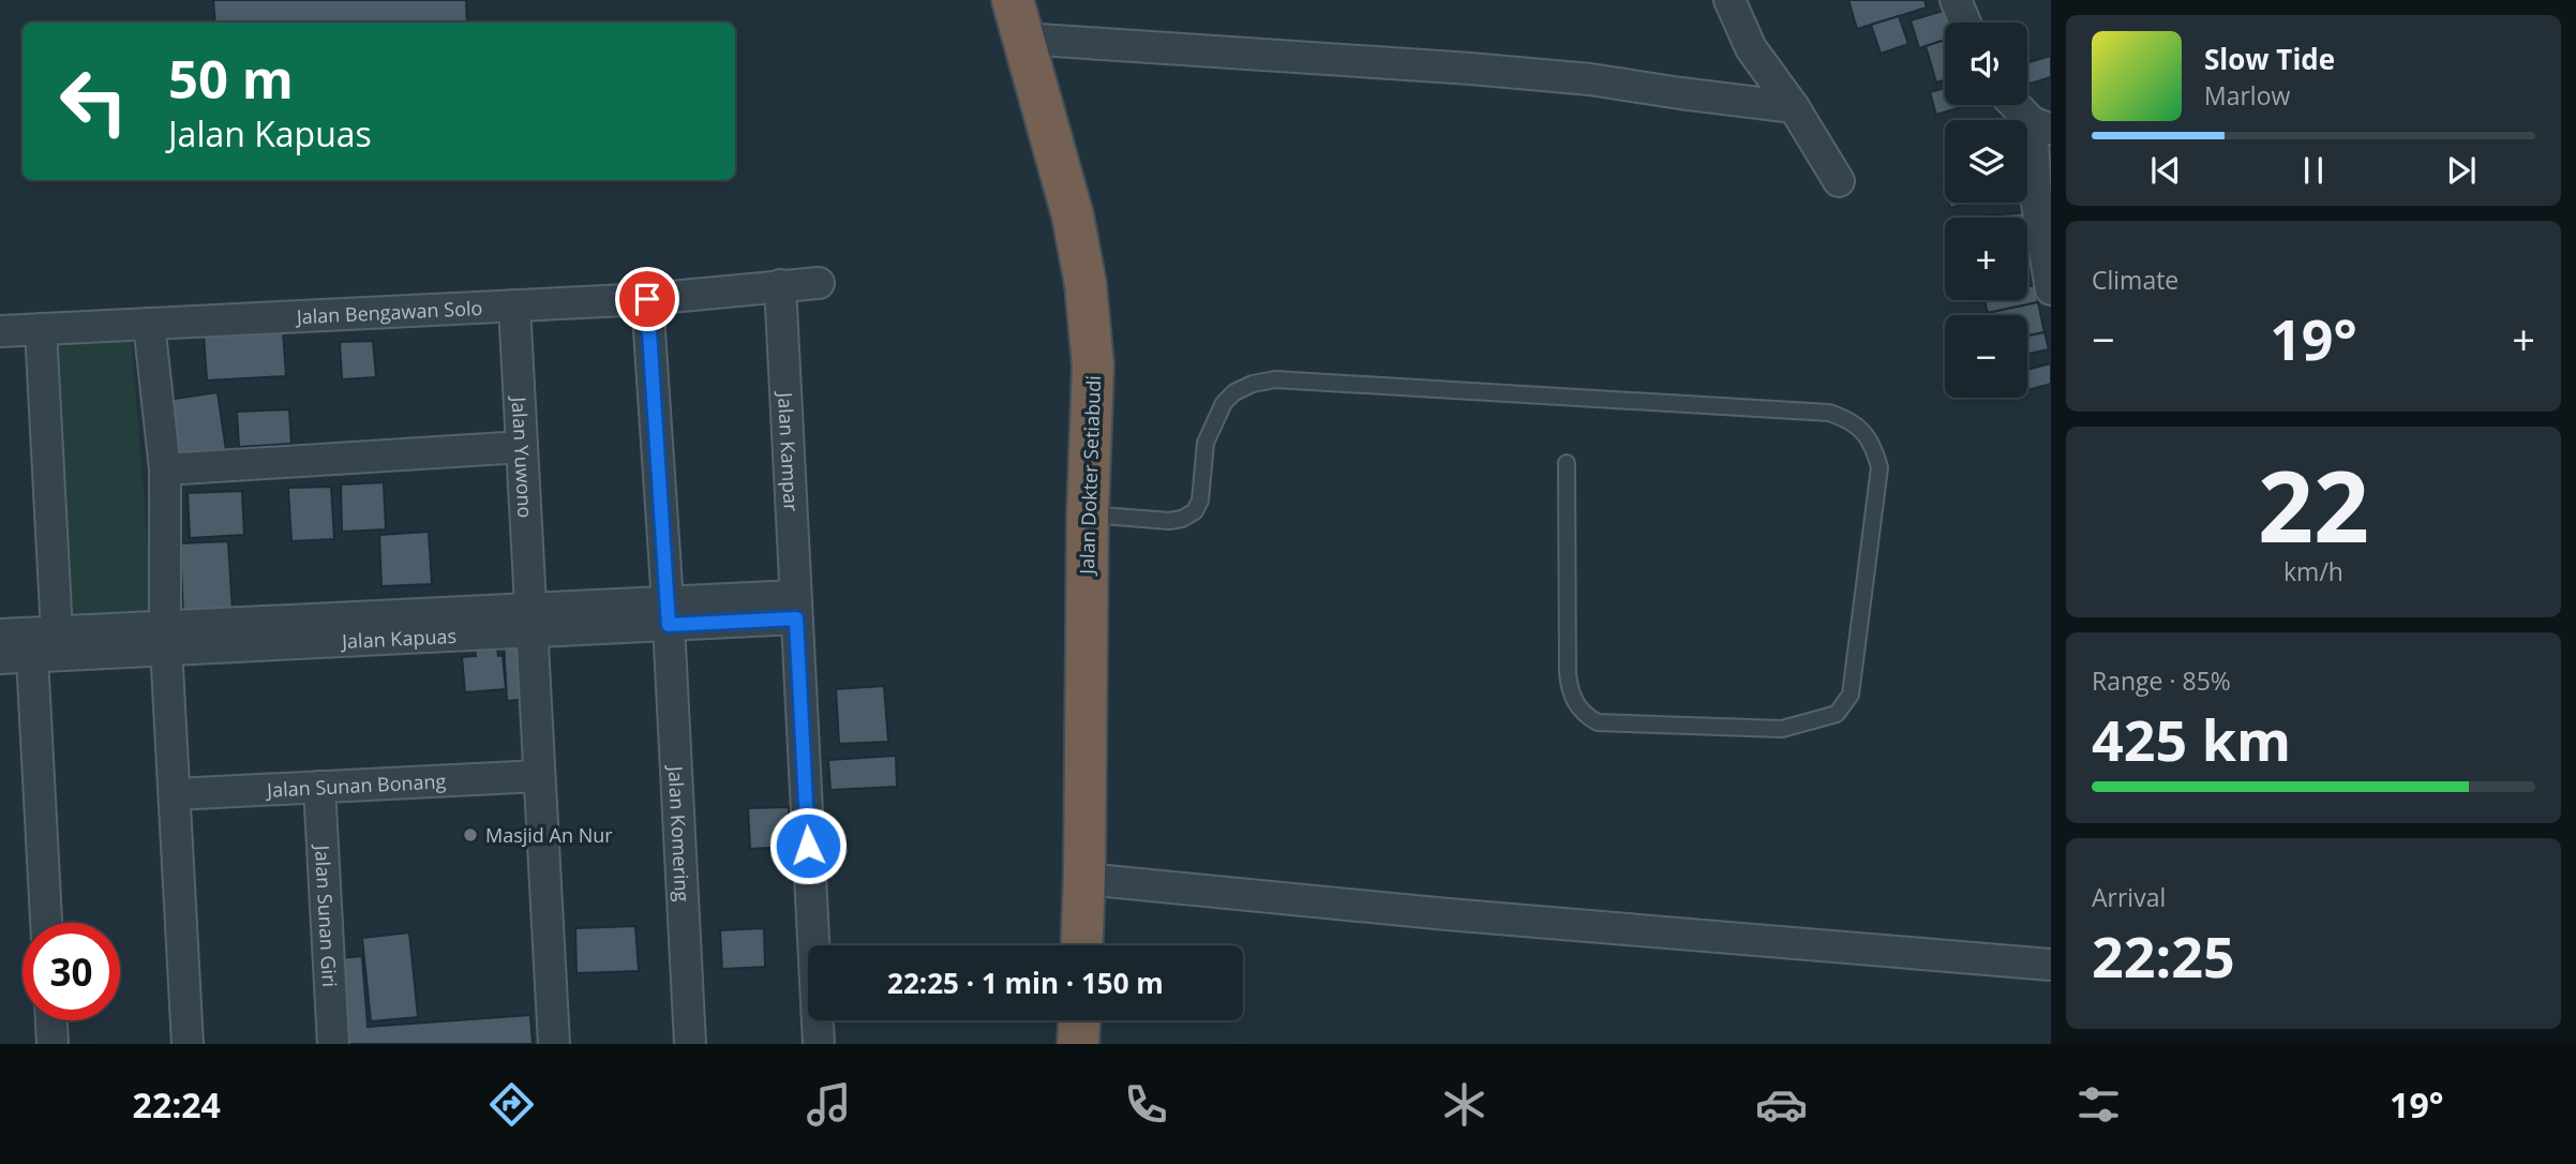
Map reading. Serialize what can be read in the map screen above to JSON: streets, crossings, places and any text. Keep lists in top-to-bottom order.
{
  "streets": {
    "highway": ["Jalan Dokter Setiabudi"],
    "street": [
      "Jalan Bengawan Solo",
      "Jalan Kampar",
      "Jalan Yuwono",
      "Jalan Kapuas",
      "Jalan Sunan Bonang",
      "Jalan Komering",
      "Jalan Sunan Giri"
    ]
  },
  "crossings": [
    ["Jalan Bengawan Solo", "Jalan Kampar"],
    ["Jalan Bengawan Solo", "Jalan Yuwono"],
    ["Jalan Bengawan Solo", "Jalan Komering"],
    ["Jalan Kampar", "Jalan Kapuas"],
    ["Jalan Yuwono", "Jalan Kapuas"],
    ["Jalan Yuwono", "Jalan Sunan Bonang"],
    ["Jalan Kapuas", "Jalan Komering"],
    ["Jalan Sunan Bonang", "Jalan Sunan Giri"]
  ],
  "places": ["Masjid An Nur"],
  "page": {
    "map_buttons": ["+", "−"],
    "turn": ["50 m", "Jalan Kapuas"],
    "song": ["Slow Tide", "Marlow"],
    "tile": [
      "Climate",
      ["22", "km/h"],
      ["Range · 85%", "425 km"],
      ["Arrival", "22:25"]
    ],
    "heat": ["−", "19°", "+"],
    "limit": "30",
    "trip": "22:25 · 1 min · 150 m",
    "tabs": ["22:24", "19°"]
  }
}
